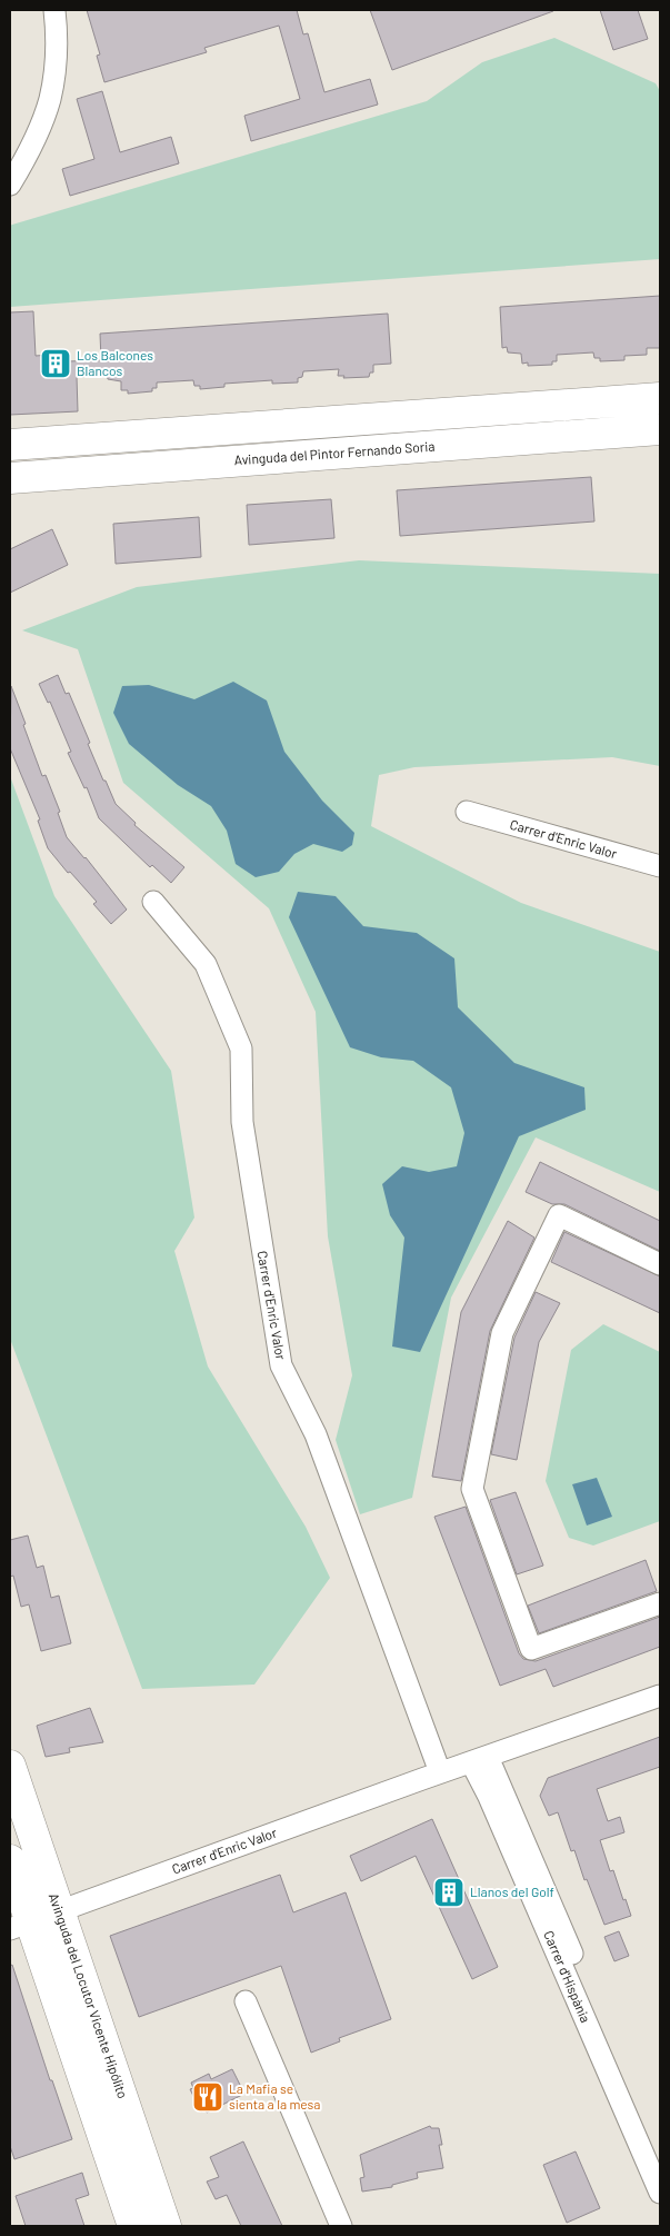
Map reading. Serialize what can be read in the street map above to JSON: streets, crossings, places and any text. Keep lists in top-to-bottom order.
{
  "streets": {
    "street": [
      "Avinguda del Pintor Fernando Soria",
      "Carrer d'Enric Valor",
      "Carrer d'Hispània",
      "Avinguda del Locutor Vicente Hipólito"
    ]
  },
  "crossings": [
    ["Carrer d'Enric Valor", "Carrer d'Hispània"],
    ["Carrer d'Enric Valor", "Avinguda del Locutor Vicente Hipólito"]
  ],
  "places": {
    "building": ["Los Balcones Blancos", "Llanos del Golf"],
    "restaurant": ["La Mafia se sienta a la mesa"]
  }
}
